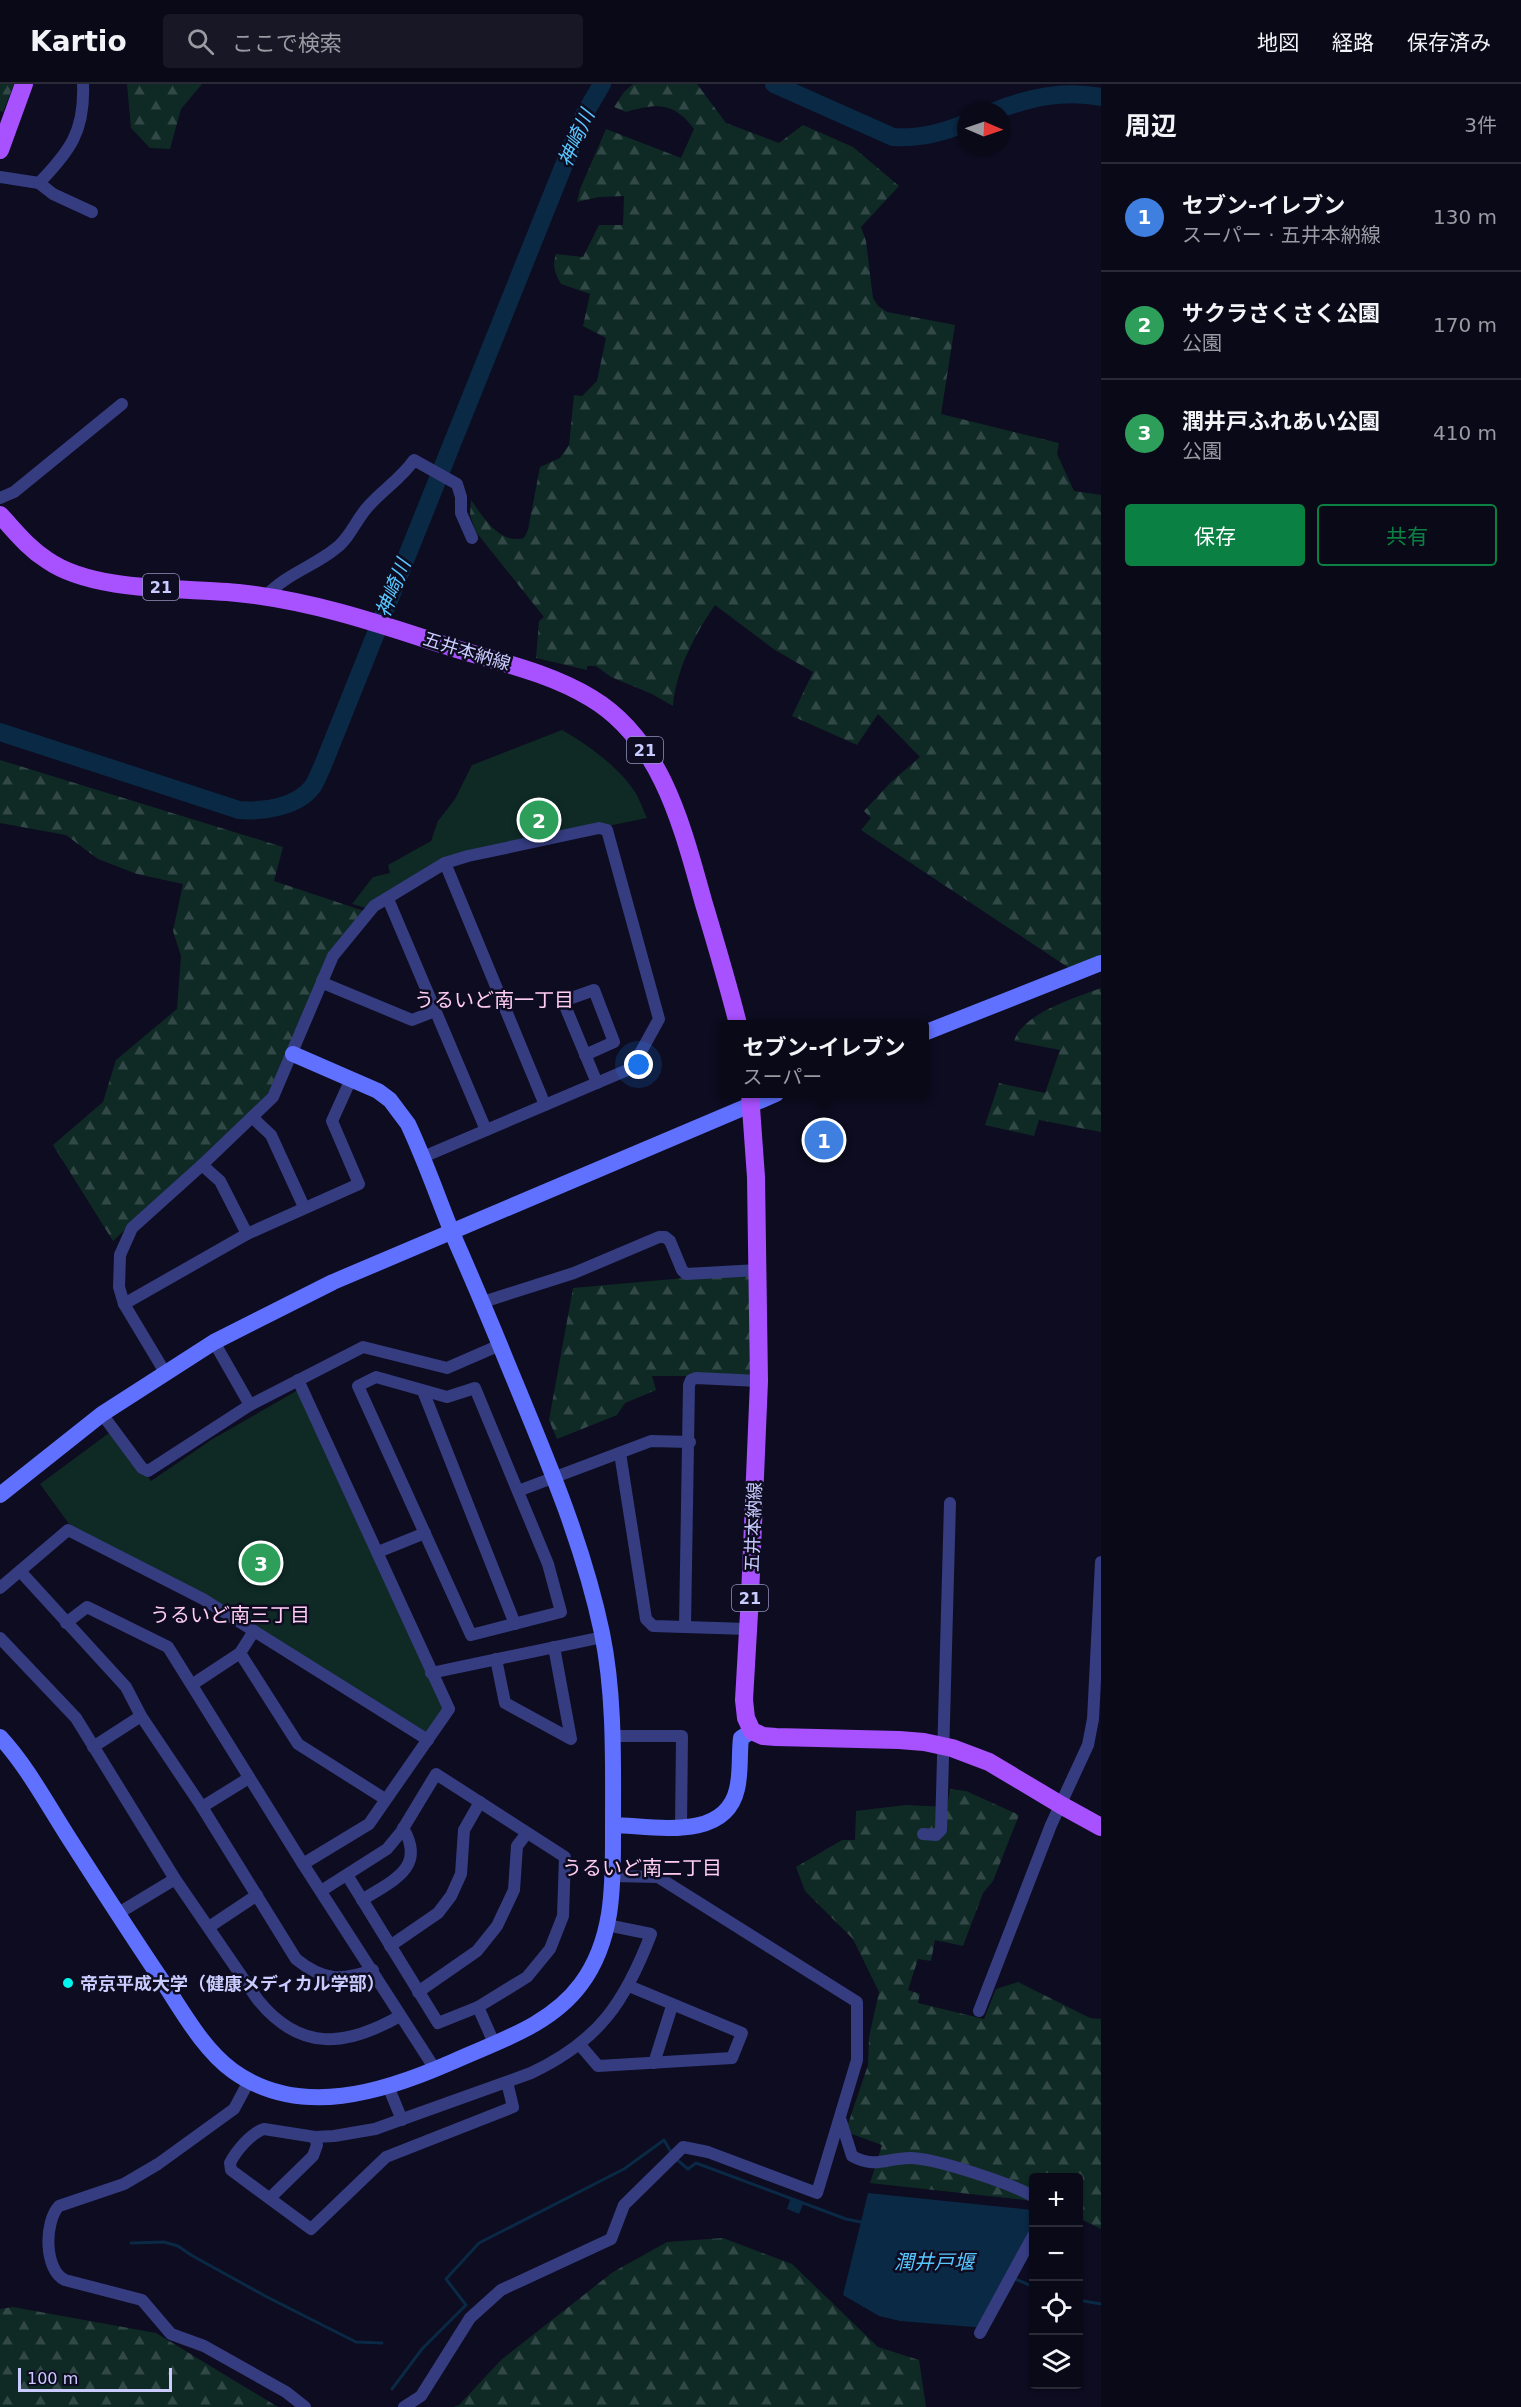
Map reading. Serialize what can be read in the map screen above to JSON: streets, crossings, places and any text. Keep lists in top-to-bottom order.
{
  "streets": {
    "main road": ["21", "五井本納線"]
  },
  "districts": ["うるいど南一丁目", "うるいど南三丁目", "うるいど南二丁目"],
  "water": ["神崎川", "潤井戸堰"],
  "places": ["帝京平成大学（健康メディカル学部）"],
  "scale_bar": "100 m",
  "north": "right",
  "page": {
    "header": "Kartio",
    "search": "ここで検索",
    "nav": ["地図", "経路", "保存済み"],
    "heading": ["周辺", "3件"],
    "list": [
      {
        "mark": "1",
        "name": "セブン-イレブン",
        "note": "スーパー · 五井本納線",
        "value": "130 m"
      },
      {
        "mark": "2",
        "name": "サクラさくさく公園",
        "note": "公園",
        "value": "170 m"
      },
      {
        "mark": "3",
        "name": "潤井戸ふれあい公園",
        "note": "公園",
        "value": "410 m"
      }
    ],
    "buttons": ["保存", "共有"],
    "pins": ["2", "1", "3"],
    "popup": ["セブン-イレブン", "スーパー"],
    "map_buttons": ["+", "−"],
    "scale": "100 m"
  }
}
